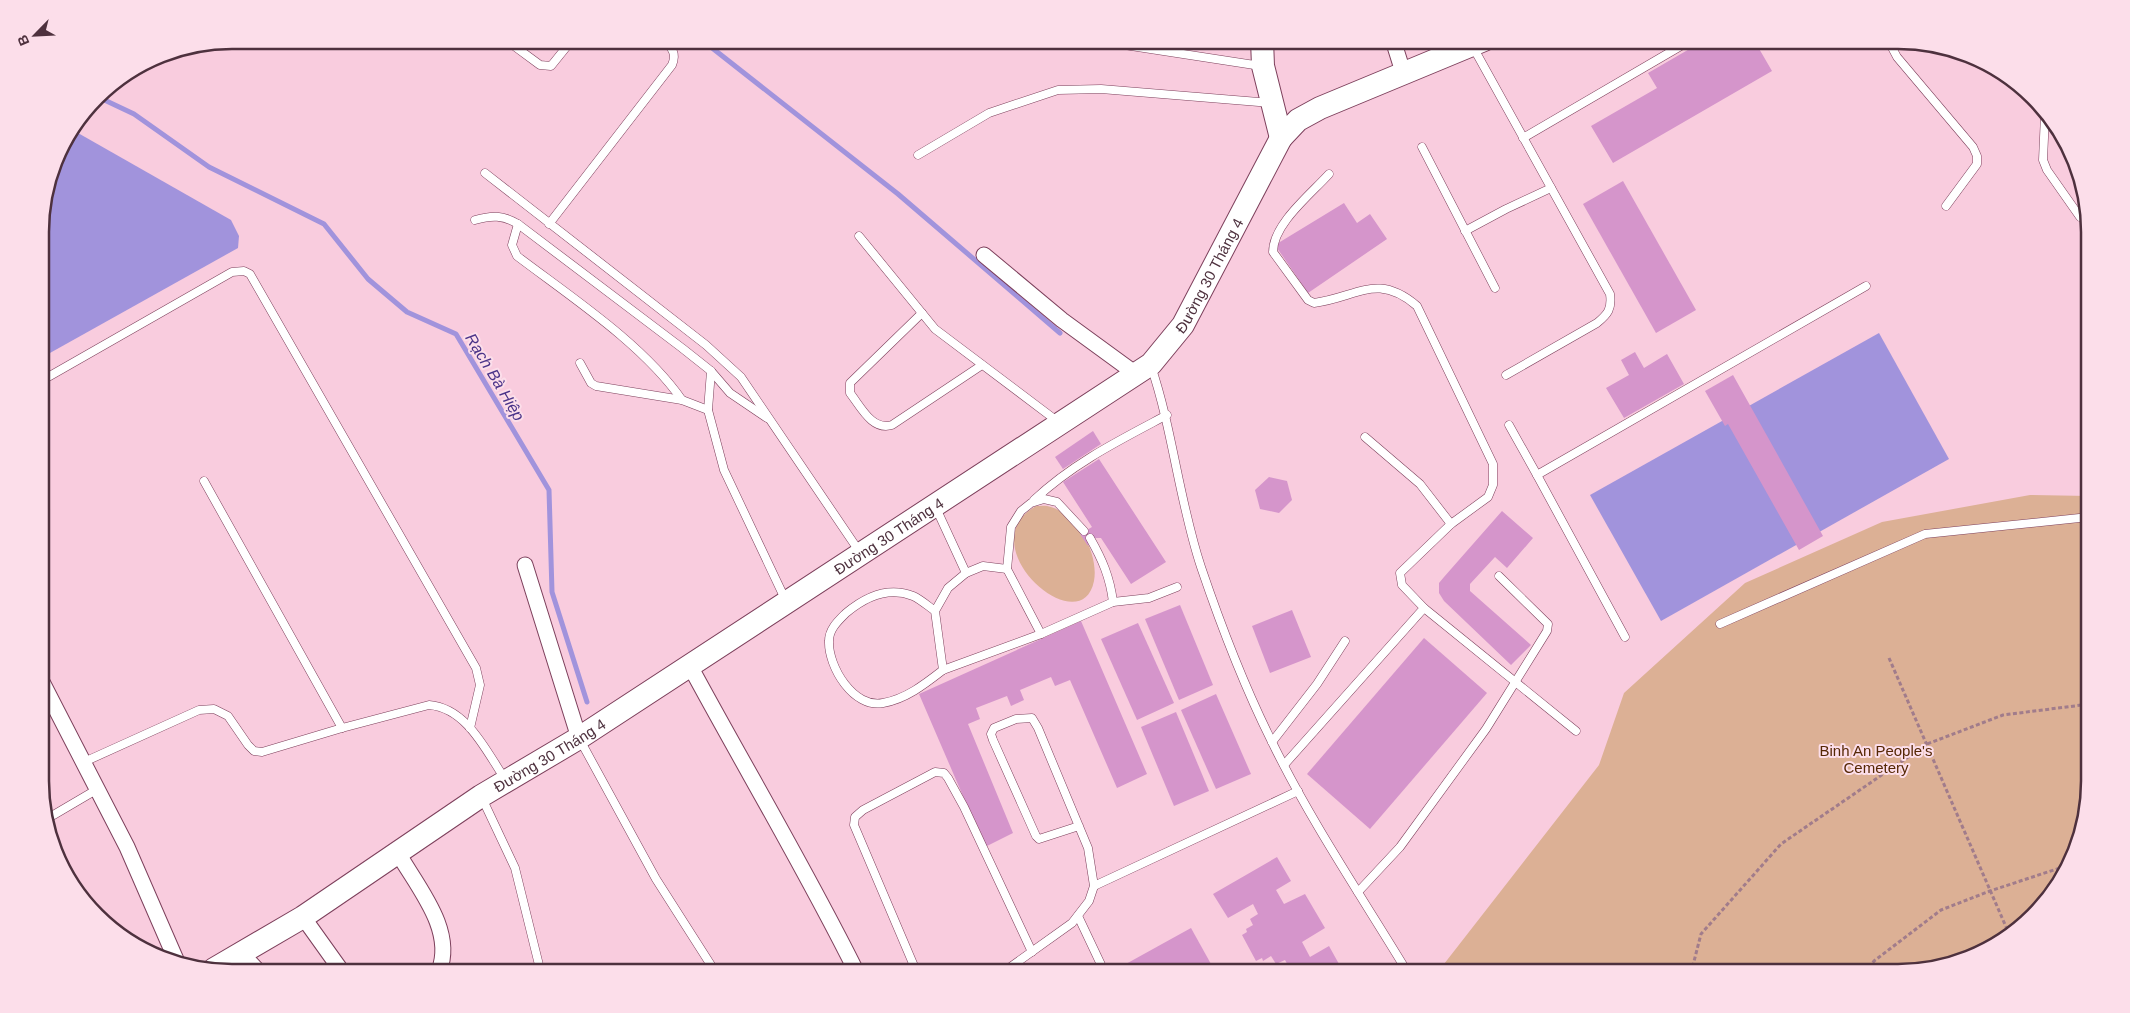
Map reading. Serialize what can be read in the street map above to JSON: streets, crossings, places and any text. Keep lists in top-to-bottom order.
{
  "streets": {
    "street": ["Đường 30 Tháng 4"]
  },
  "water": ["Rạch Bà Hiệp"],
  "parks": ["Binh An People's Cemetery"],
  "north": "bottom left"
}
